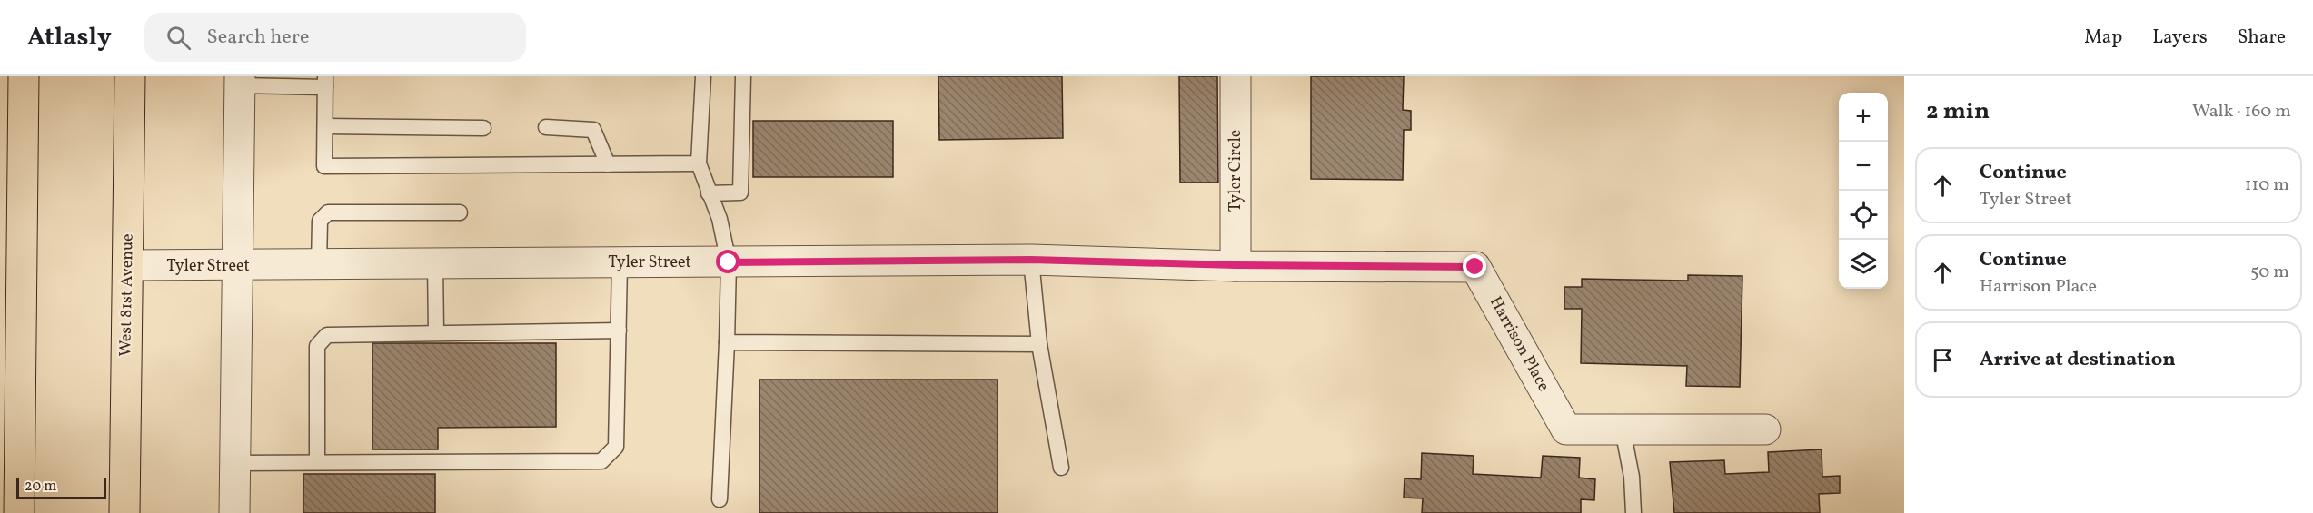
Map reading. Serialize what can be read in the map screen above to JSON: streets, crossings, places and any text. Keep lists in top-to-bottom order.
{
  "streets": {
    "main road": ["West 81st Avenue"],
    "street": ["Tyler Circle", "Tyler Street", "Harrison Place"]
  },
  "crossings": [
    ["Tyler Circle", "Tyler Street"],
    ["Tyler Circle", "Harrison Place"],
    ["Tyler Street", "West 81st Avenue"],
    ["Tyler Street", "Harrison Place"]
  ],
  "scale_bar": "20 m",
  "page": {
    "header": "Atlasly",
    "search": "Search here",
    "nav": ["Map", "Layers", "Share"],
    "heading": ["2 min", "Walk · 160 m"],
    "map_buttons": ["+", "−"],
    "list": [
      ["Continue", "Tyler Street", "110 m"],
      ["Continue", "Harrison Place", "50 m"],
      "Arrive at destination"
    ],
    "scale": "20 m"
  }
}
